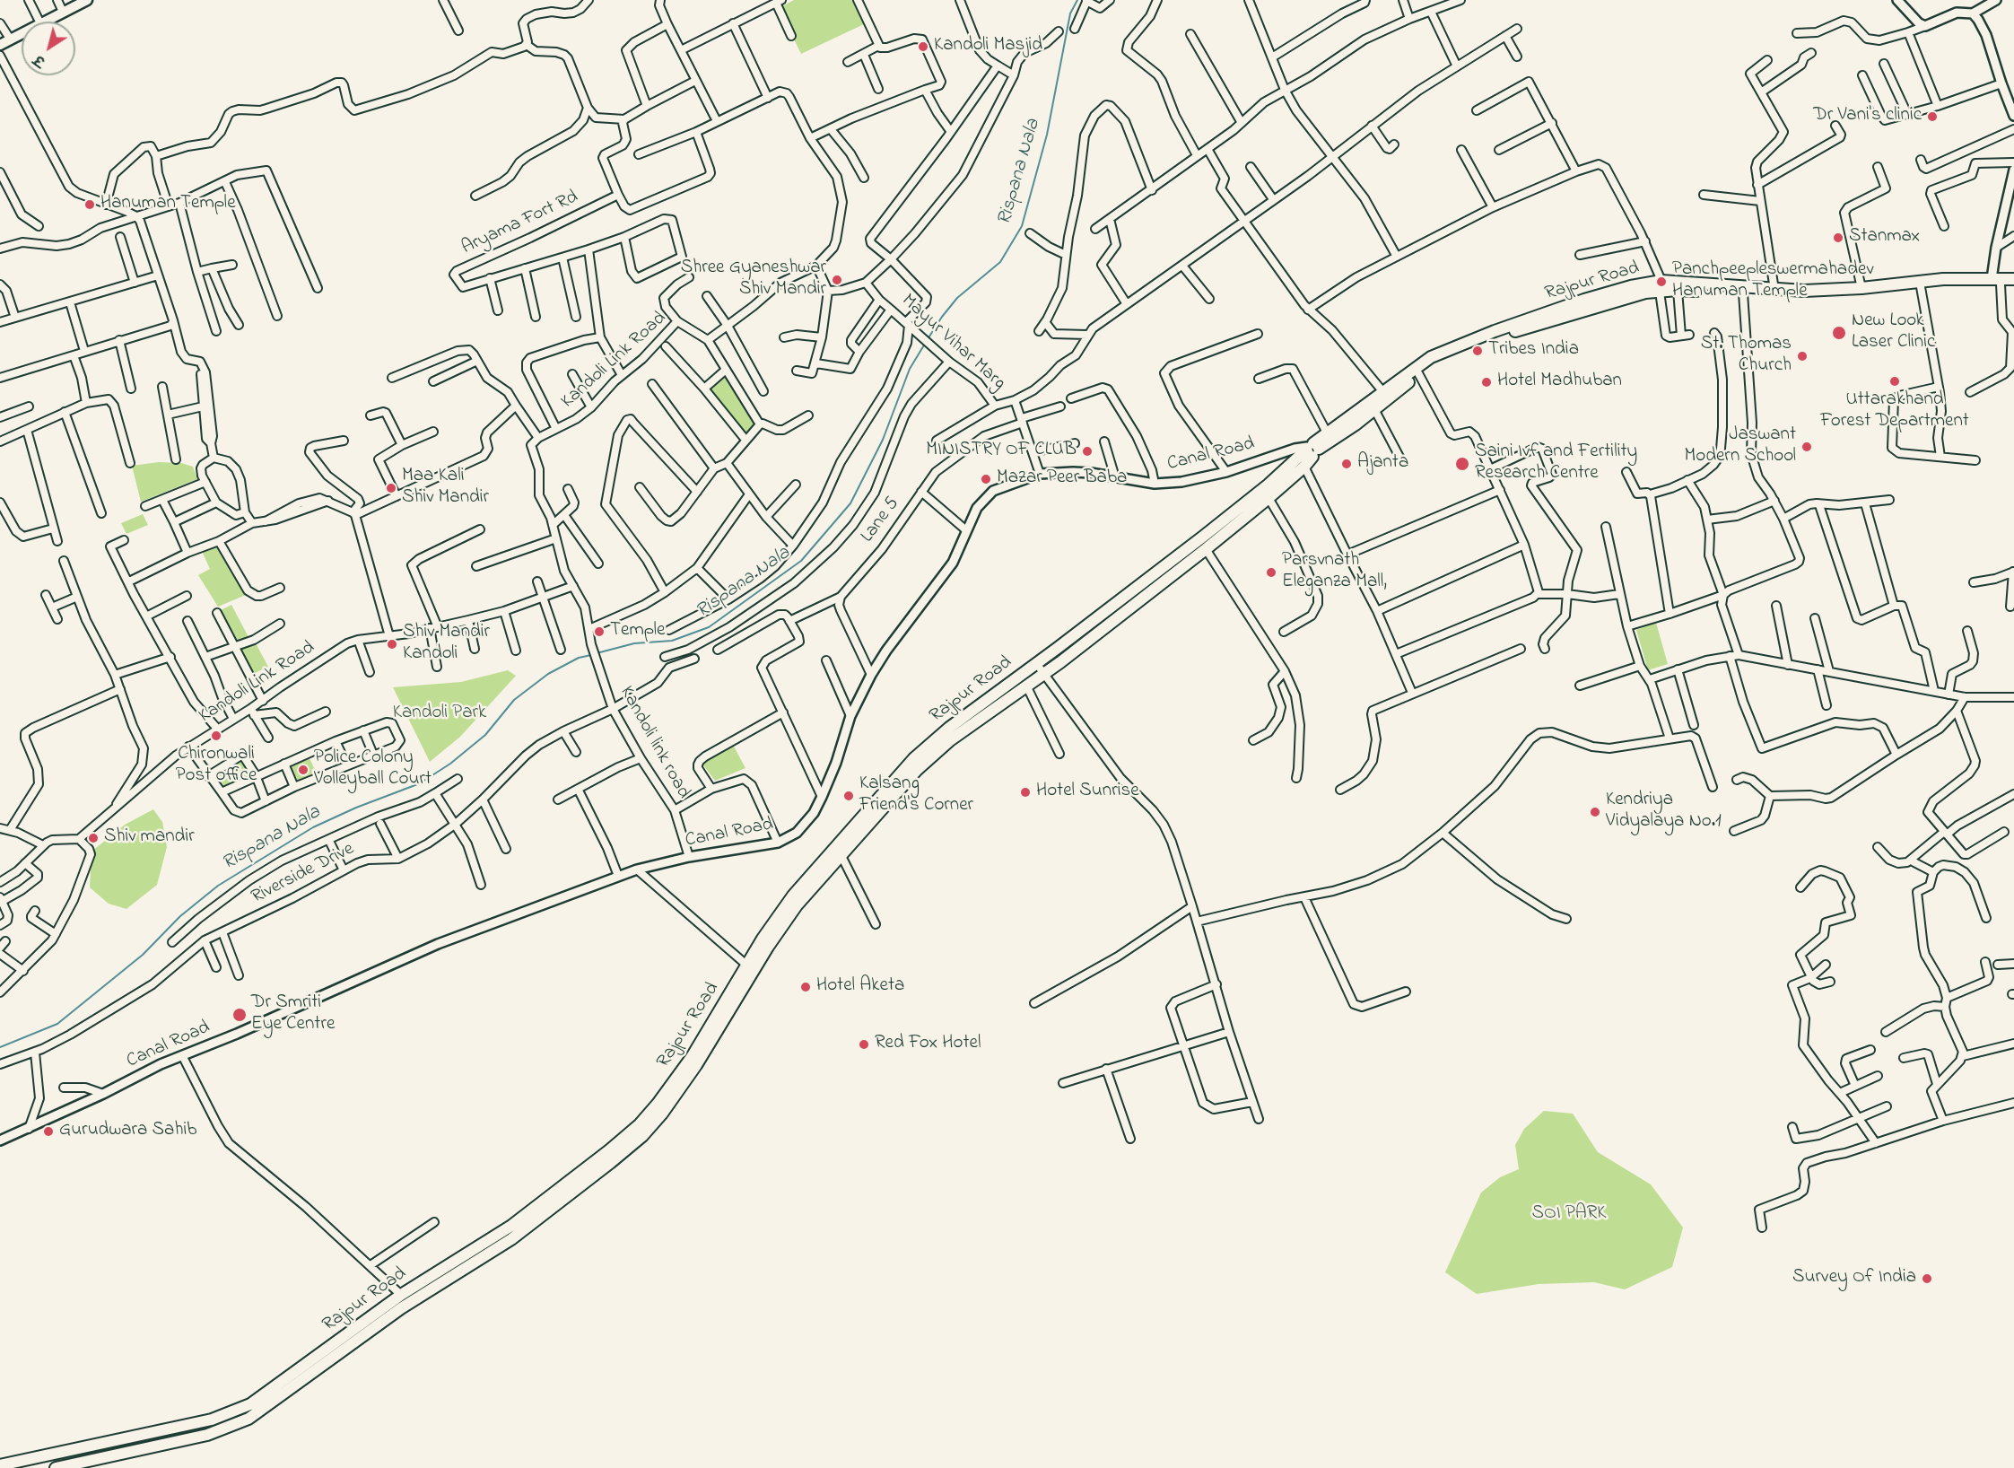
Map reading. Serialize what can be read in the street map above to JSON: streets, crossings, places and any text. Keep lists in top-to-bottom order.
{
  "streets": {
    "main road": ["Rajpur Road"],
    "street": [
      "Aryama Fort Rd",
      "Mayur Vihar Marg",
      "Kandoli Link Road",
      "Canal Road",
      "Lane 5",
      "Kandoli link road",
      "Riverside Drive"
    ]
  },
  "crossings": [
    ["Rajpur Road", "Canal Road"],
    ["Mayur Vihar Marg", "Canal Road"],
    ["Mayur Vihar Marg", "Lane 5"],
    ["Canal Road", "Kandoli link road"],
    ["Kandoli link road", "Riverside Drive"]
  ],
  "water": ["Rispana Nala"],
  "parks": ["Kandoli Park", "SOI PARK"],
  "places": [
    "Kandoli Masjid",
    "Dr Vani's clinic",
    "Hanuman Temple",
    "Stanmax",
    "Shree Gyaneshwar Shiv Mandir",
    "Panchpeepleswermahadev Hanuman Temple",
    "New Look Laser Clinic",
    "Tribes India",
    "St. Thomas Church",
    "Uttarakhand Forest Department",
    "Hotel Madhuban",
    "Jaswant Modern School",
    "MINISTRY OF CLUB",
    "Ajanta",
    "Saini Ivf and Fertility Research Centre",
    "Mazar Peer Baba",
    "Maa Kali Shiv Mandir",
    "Parsvnath Eleganza Mall,",
    "Temple",
    "Shiv Mandir Kandoli",
    "Chironwali Post office",
    "Police Colony Volleyball Court",
    "Hotel Sunrise",
    "Kalsang Friend's Corner",
    "Kendriya Vidyalaya No.1",
    "Shiv mandir",
    "Hotel Aketa",
    "Dr Smriti Eye Centre",
    "Red Fox Hotel",
    "Gurudwara Sahib",
    "Survey Of India"
  ],
  "north": "bottom left"
}
